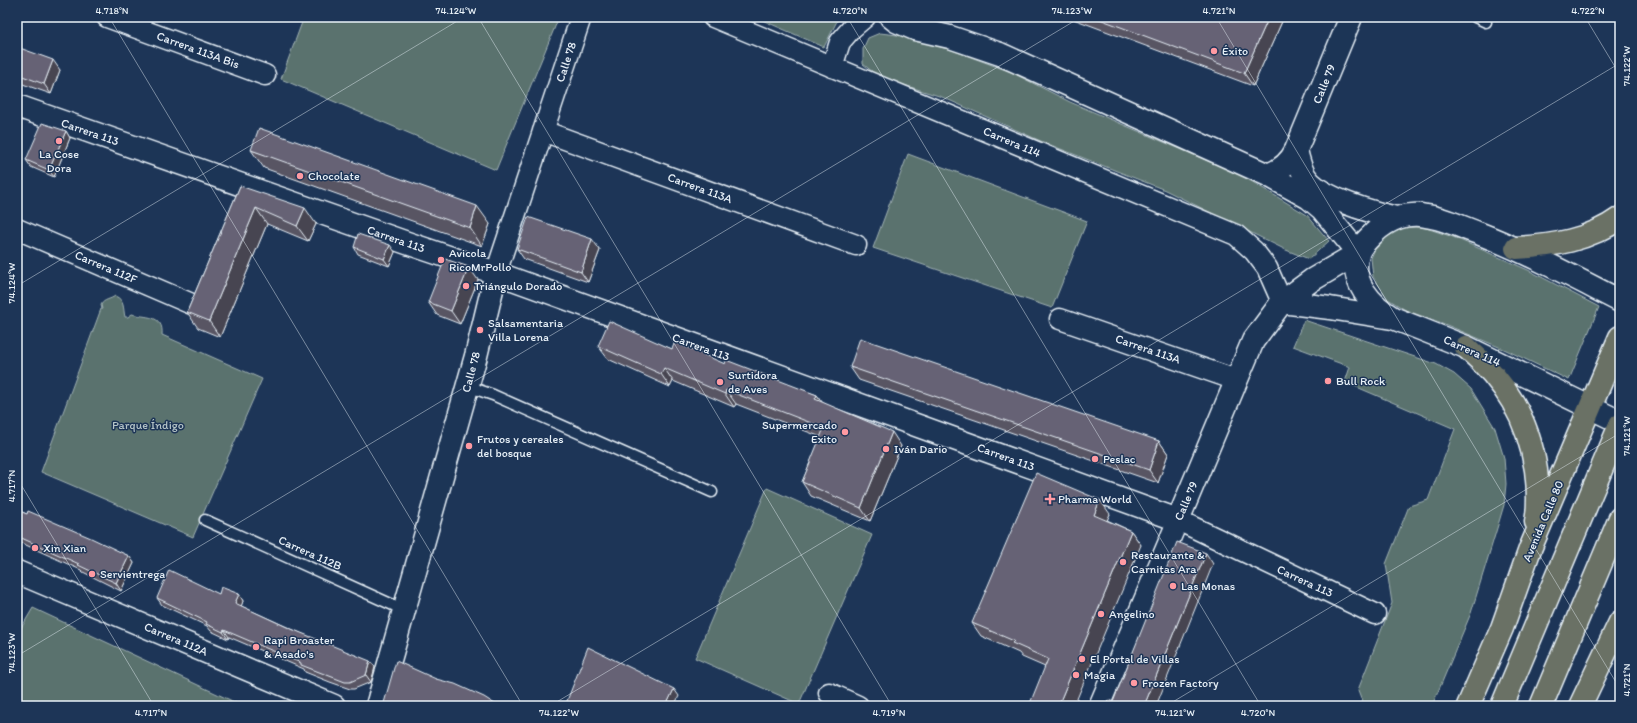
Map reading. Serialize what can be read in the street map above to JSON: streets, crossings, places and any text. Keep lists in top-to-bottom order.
{
  "streets": {
    "highway": ["Avenida Calle 80"],
    "street": [
      "Carrera 113A Bis",
      "Calle 78",
      "Calle 79",
      "Carrera 113",
      "Carrera 114",
      "Carrera 113A",
      "Carrera 112F",
      "Carrera 112A"
    ],
    "lane": ["Carrera 112B"]
  },
  "crossings": [
    ["Calle 78", "Carrera 113"],
    ["Calle 78", "Carrera 113A"],
    ["Calle 78", "Carrera 112B"],
    ["Calle 79", "Carrera 113"],
    ["Calle 79", "Carrera 114"],
    ["Calle 79", "Carrera 113A"],
    ["Carrera 114", "Avenida Calle 80"]
  ],
  "parks": ["Parque Índigo"],
  "places": {
    "other": [
      "Éxito",
      "La Cose Dora",
      "Chocolate",
      "Avicola RicoMrPollo",
      "Triángulo Dorado",
      "Salsamentaria Villa Lorena",
      "Bull Rock",
      "Surtidora de Aves",
      "Supermercado Exito",
      "Frutos y cereales del bosque",
      "Iván Dario",
      "Peslac",
      "Xin Xian",
      "Restaurante & Carnitas Ara",
      "Servientrega",
      "Las Monas",
      "Angelino",
      "Rapi Broaster & Asado's",
      "El Portal de Villas",
      "Magia",
      "Frozen Factory"
    ],
    "health": ["Pharma World"]
  },
  "coordinates": [
    "4.718°N",
    "74.124°W",
    "4.720°N",
    "74.123°W",
    "4.721°N",
    "4.722°N",
    "74.122°W",
    "74.121°W",
    "4.717°N",
    "4.719°N"
  ]
}
